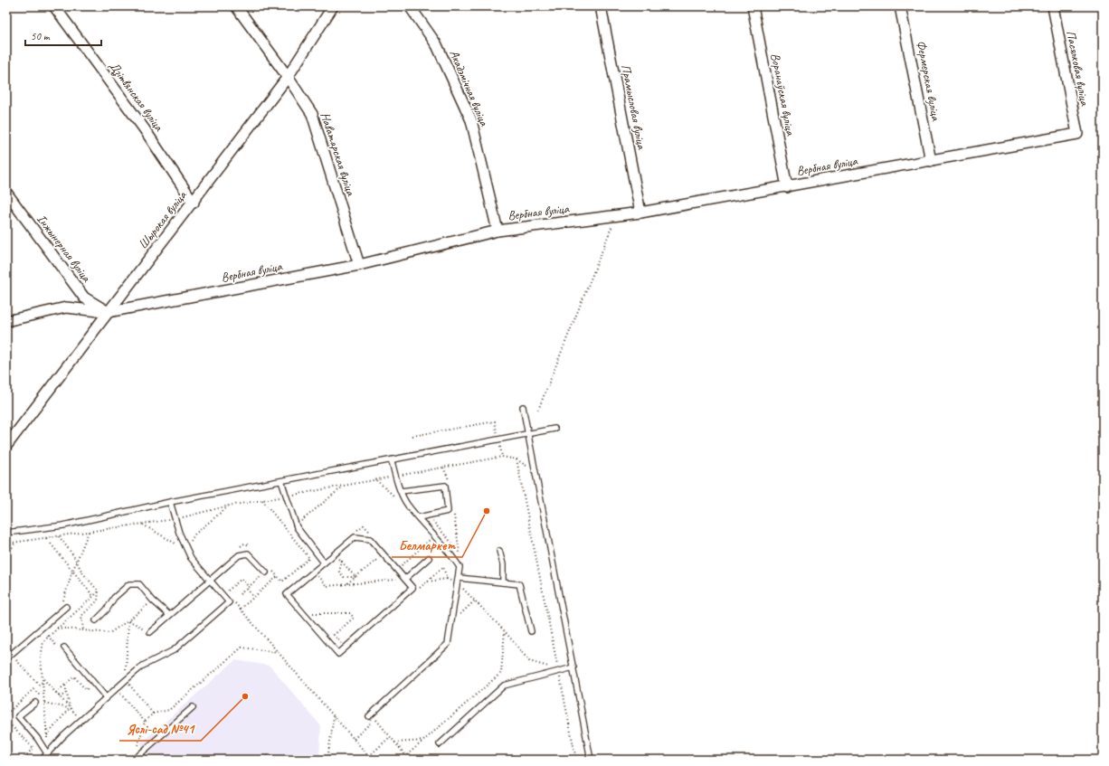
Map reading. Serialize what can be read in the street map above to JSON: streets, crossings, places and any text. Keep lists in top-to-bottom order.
{
  "streets": {
    "street": [
      "Пасялковая вуліца",
      "Фермерская вуліца",
      "Акадэмічная вуліца",
      "Воранаўская вуліца",
      "Дзітвянская вуліца",
      "Прамысловая вуліца",
      "Наватарская вуліца",
      "Вербная вуліца",
      "Шырокая вуліца",
      "Інжынерная вуліца"
    ]
  },
  "crossings": [
    ["Пасялковая вуліца", "Вербная вуліца"],
    ["Фермерская вуліца", "Вербная вуліца"],
    ["Акадэмічная вуліца", "Вербная вуліца"],
    ["Воранаўская вуліца", "Вербная вуліца"],
    ["Дзітвянская вуліца", "Шырокая вуліца"],
    ["Прамысловая вуліца", "Вербная вуліца"],
    ["Наватарская вуліца", "Вербная вуліца"],
    ["Наватарская вуліца", "Шырокая вуліца"],
    ["Вербная вуліца", "Шырокая вуліца"],
    ["Вербная вуліца", "Інжынерная вуліца"],
    ["Шырокая вуліца", "Інжынерная вуліца"]
  ],
  "places": ["Белмаркет", "Яслі-сад №41"],
  "scale_bar": "50 m"
}
